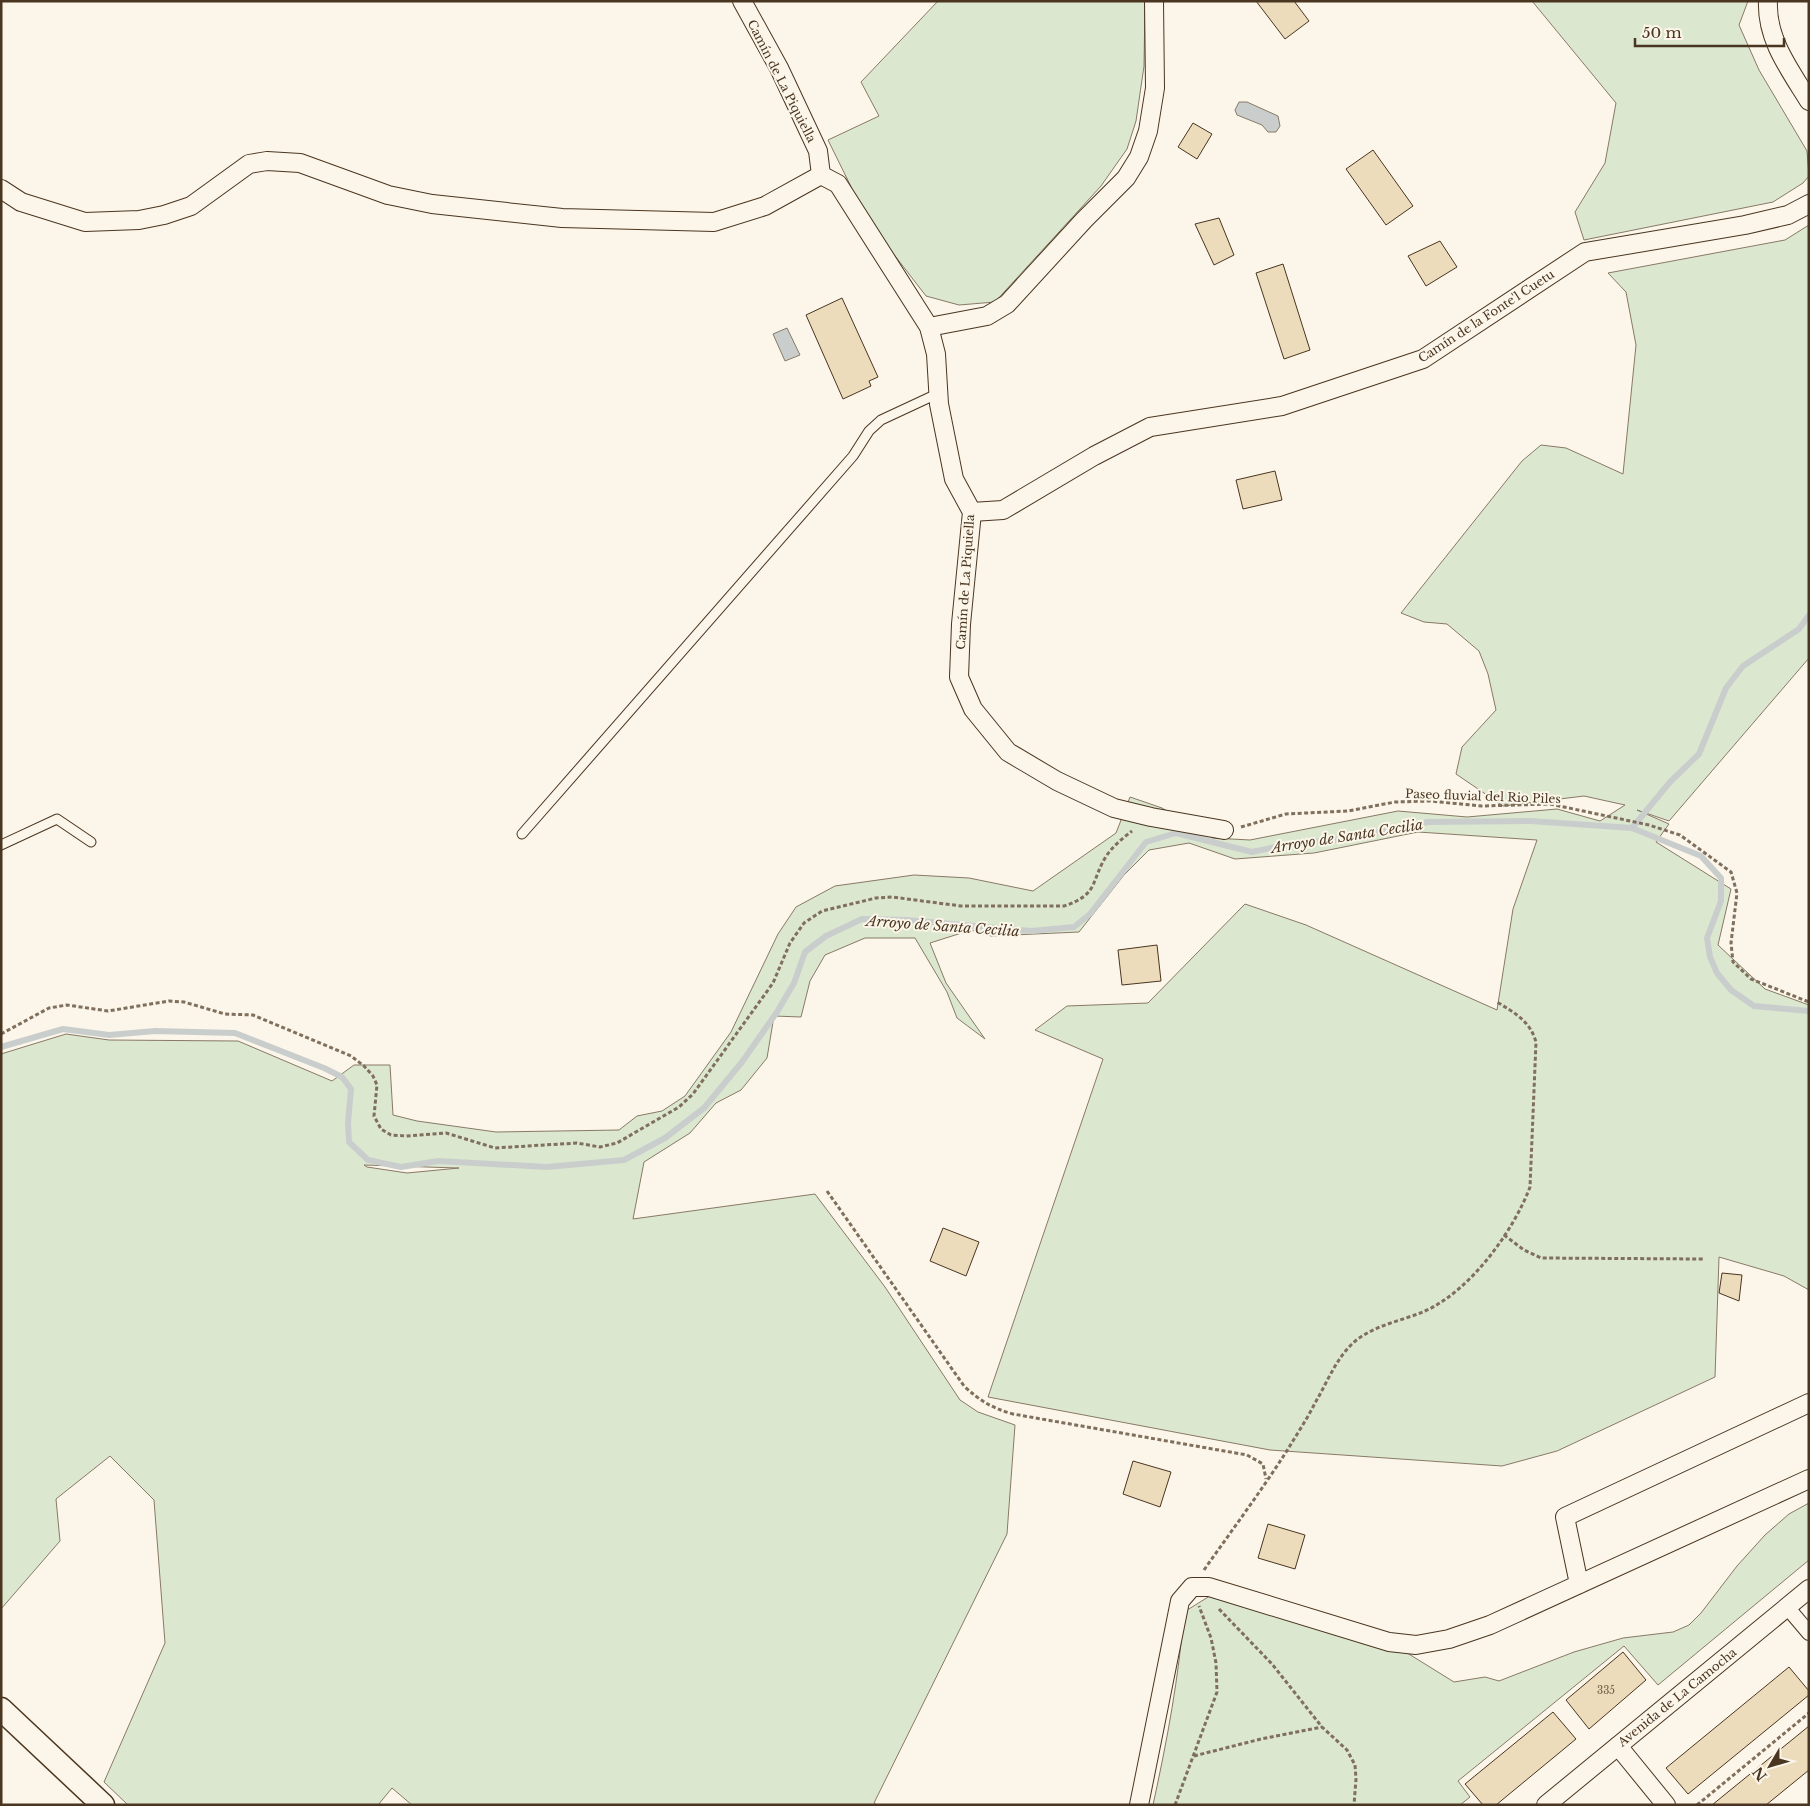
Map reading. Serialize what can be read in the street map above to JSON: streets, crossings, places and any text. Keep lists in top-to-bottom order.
{
  "streets": {
    "street": ["Camín de La Piquiella", "Camín de la Fonte'l Cuetu", "Avenida de La Camocha"],
    "path": ["Paseo fluvial del Rio Piles"]
  },
  "crossings": [
    ["Camín de La Piquiella", "Camín de la Fonte'l Cuetu"],
    ["Camín de La Piquiella", "Paseo fluvial del Rio Piles"]
  ],
  "water": ["Arroyo de Santa Cecilia"],
  "house_numbers": ["335"],
  "scale_bar": "50 m",
  "north": "bottom left"
}
